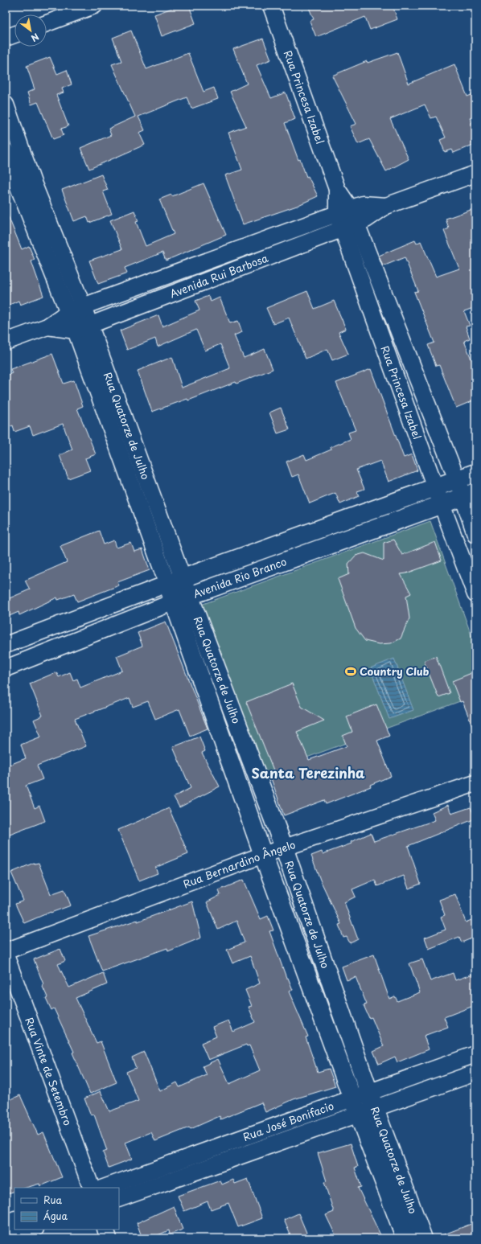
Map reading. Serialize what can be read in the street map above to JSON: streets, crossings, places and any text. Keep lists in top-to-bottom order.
{
  "streets": {
    "street": [
      "Rua Princesa Izabel",
      "Avenida Rui Barbosa",
      "Rua Quatorze de Julho",
      "Avenida Rio Branco",
      "Rua Bernardino Ângelo",
      "Rua Vinte de Setembro",
      "Rua José Bonifacio"
    ]
  },
  "crossings": [
    ["Rua Princesa Izabel", "Avenida Rui Barbosa"],
    ["Rua Princesa Izabel", "Avenida Rio Branco"],
    ["Avenida Rui Barbosa", "Rua Quatorze de Julho"],
    ["Rua Quatorze de Julho", "Avenida Rio Branco"],
    ["Rua Quatorze de Julho", "Rua Bernardino Ângelo"],
    ["Rua Quatorze de Julho", "Rua José Bonifacio"]
  ],
  "districts": ["Santa Terezinha"],
  "places": {
    "sports": ["Country Club"]
  },
  "legend": ["Rua", "Água"],
  "north": "bottom right"
}
